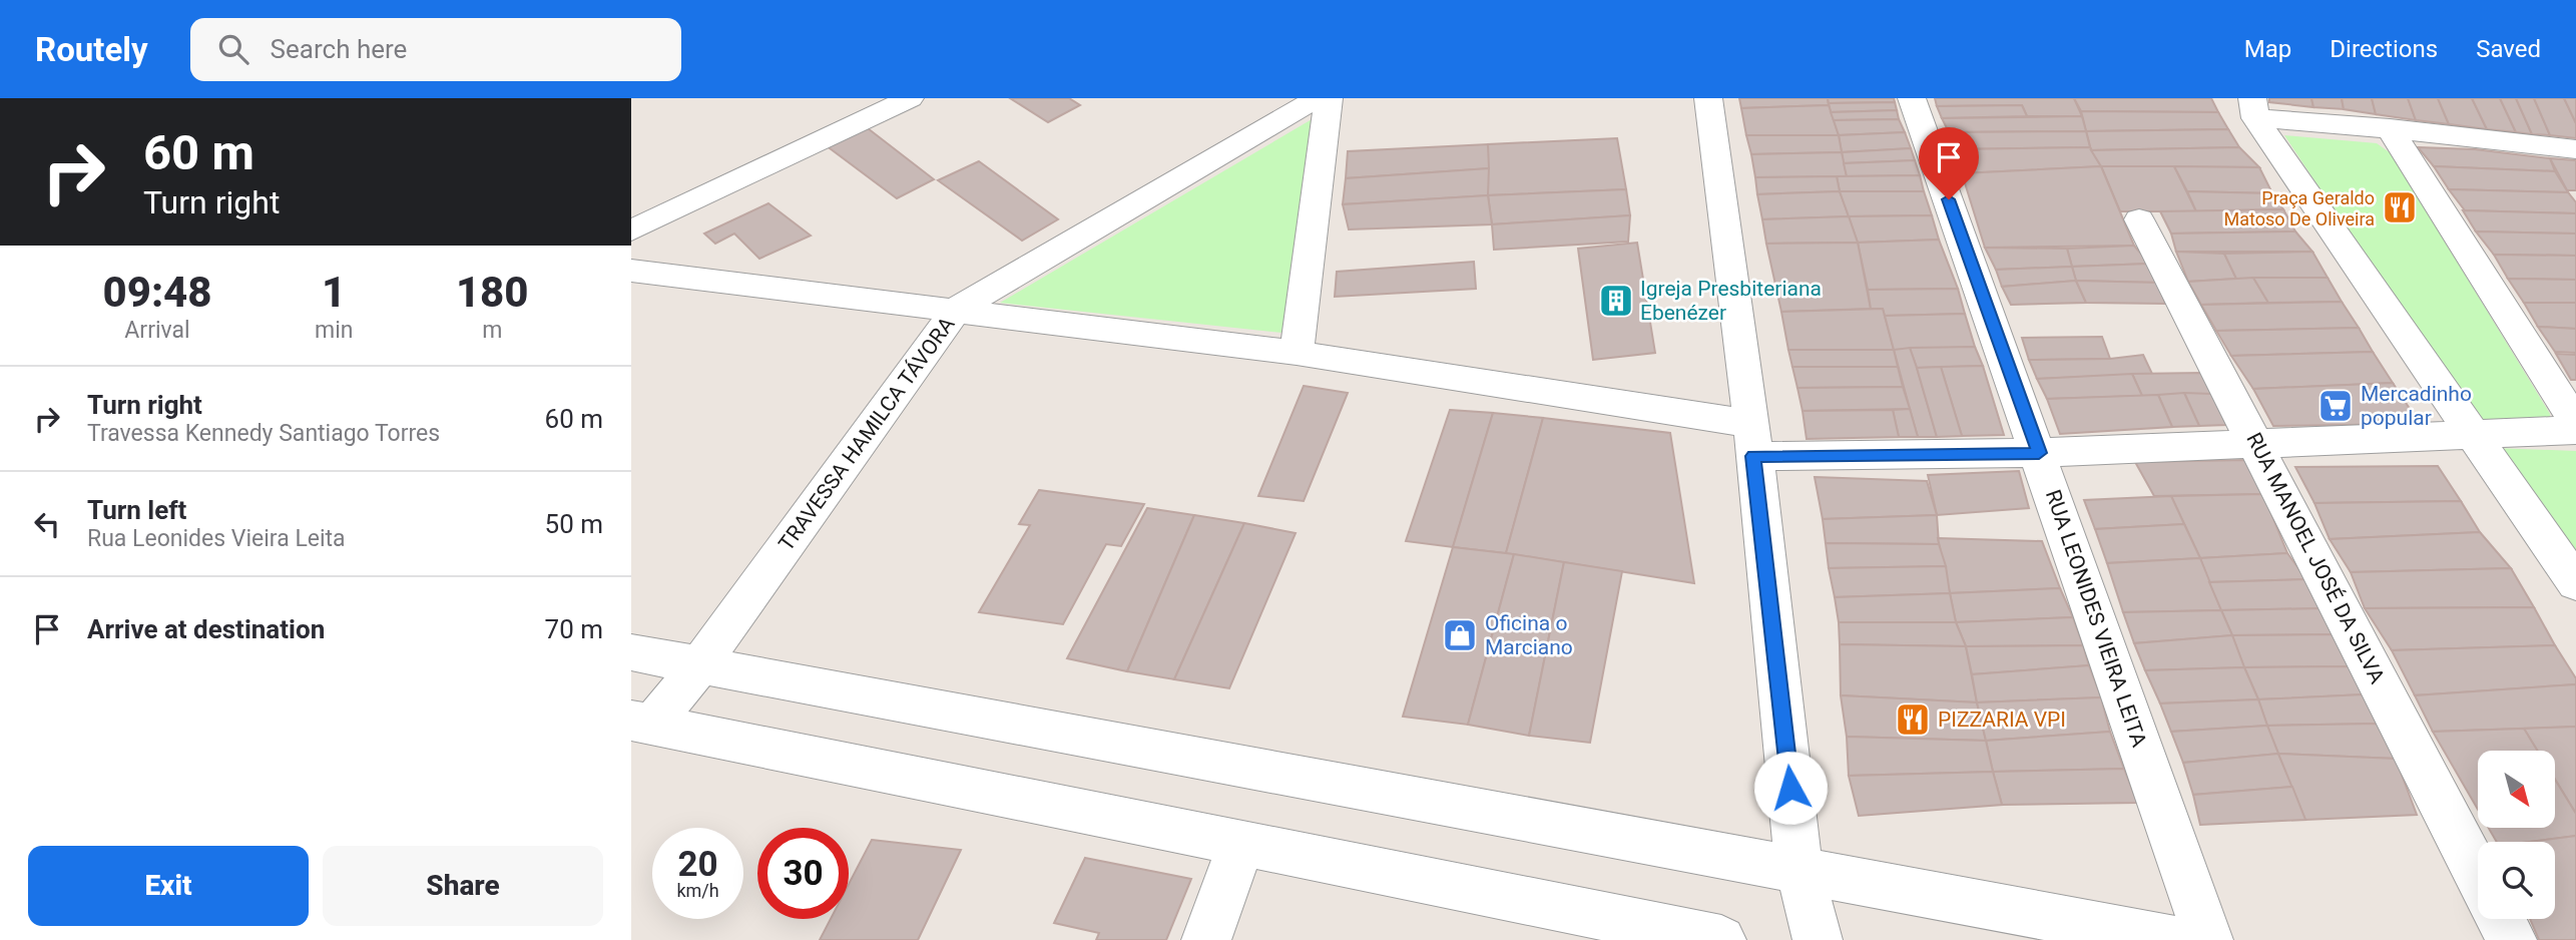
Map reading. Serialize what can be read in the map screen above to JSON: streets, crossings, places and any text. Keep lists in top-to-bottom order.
{
  "streets": {
    "street": ["TRAVESSA HAMILCA TÁVORA", "RUA MANOEL JOSÉ DA SILVA", "RUA LEONIDES VIEIRA LEITA"]
  },
  "places": {
    "restaurant": ["Praça Geraldo Matoso De Oliveira", "PIZZARIA VPI"],
    "building": ["Igreja Presbiteriana Ebenézer"],
    "supermarket": ["Mercadinho popular"],
    "shop": ["Oficina o Marciano"]
  },
  "north": "bottom right",
  "page": {
    "header": "Routely",
    "search": "Search here",
    "nav": ["Map", "Directions", "Saved"],
    "turn": ["60 m", "Turn right"],
    "eta": [
      "09:48",
      "Arrival",
      "1",
      "min",
      "180",
      "m"
    ],
    "list": [
      {
        "name": "Turn right",
        "note": "Travessa Kennedy Santiago Torres",
        "value": "60 m"
      },
      {
        "name": "Turn left",
        "note": "Rua Leonides Vieira Leita",
        "value": "50 m"
      },
      {
        "name": "Arrive at destination",
        "value": "70 m"
      }
    ],
    "speed": "20 km/h",
    "limit": "30",
    "buttons": ["Exit", "Share"]
  }
}
